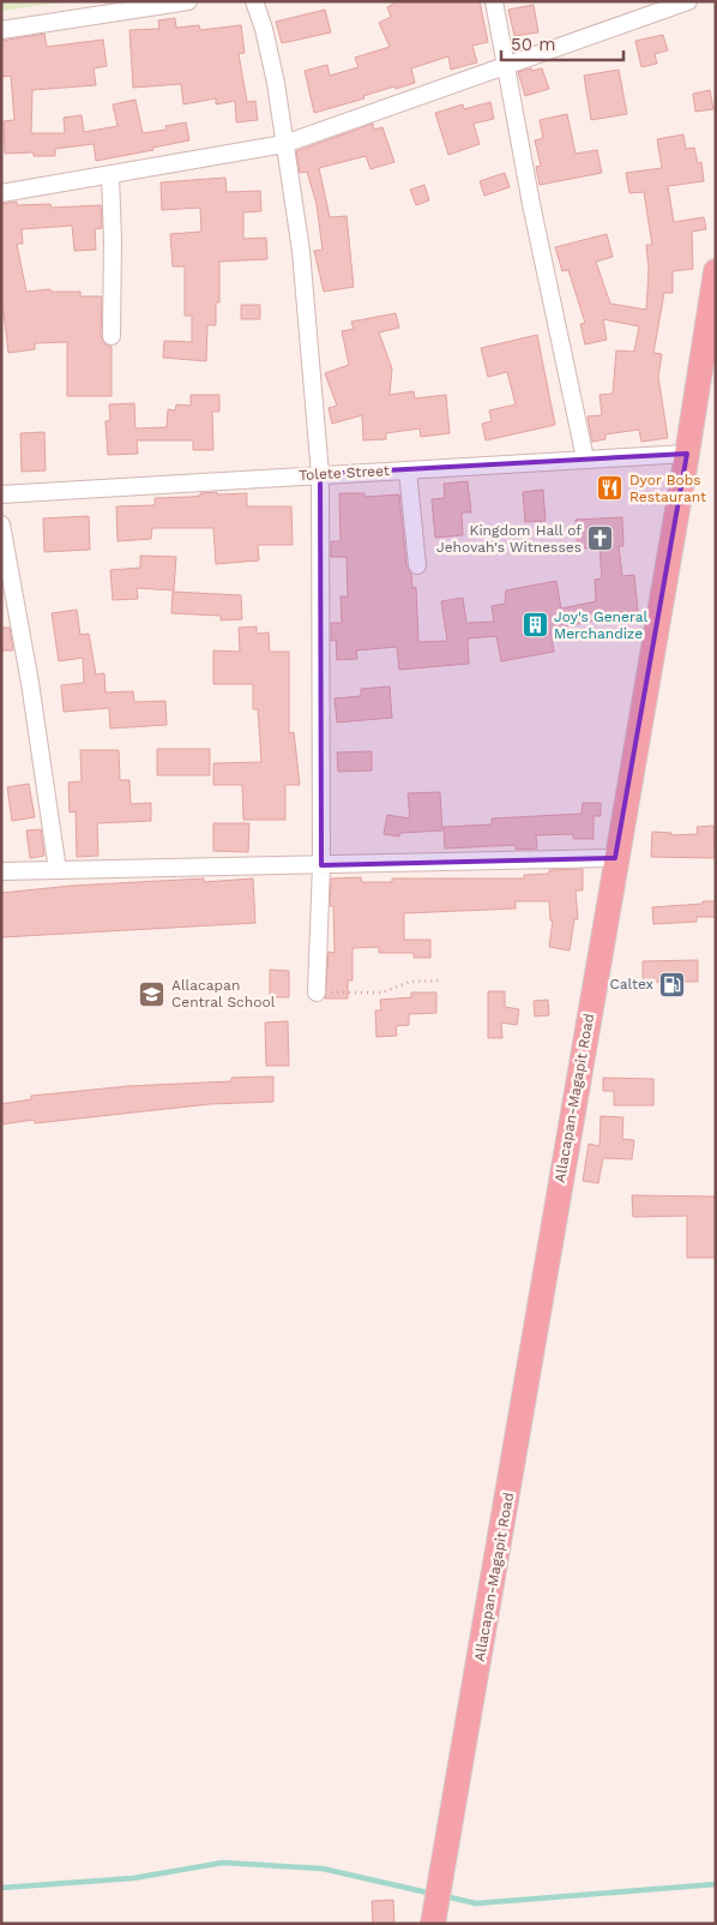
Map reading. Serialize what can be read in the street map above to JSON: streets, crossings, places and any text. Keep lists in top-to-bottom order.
{
  "streets": {
    "highway": ["Allacapan-Magapit Road"],
    "street": ["Tolete Street"]
  },
  "crossings": [
    ["Tolete Street", "Allacapan-Magapit Road"]
  ],
  "places": {
    "restaurant": ["Dyor Bobs Restaurant"],
    "church": ["Kingdom Hall of Jehovah's Witnesses"],
    "building": ["Joy's General Merchandize"],
    "fuel station": ["Caltex"],
    "school or university": ["Allacapan Central School"]
  },
  "scale_bar": "50 m"
}
